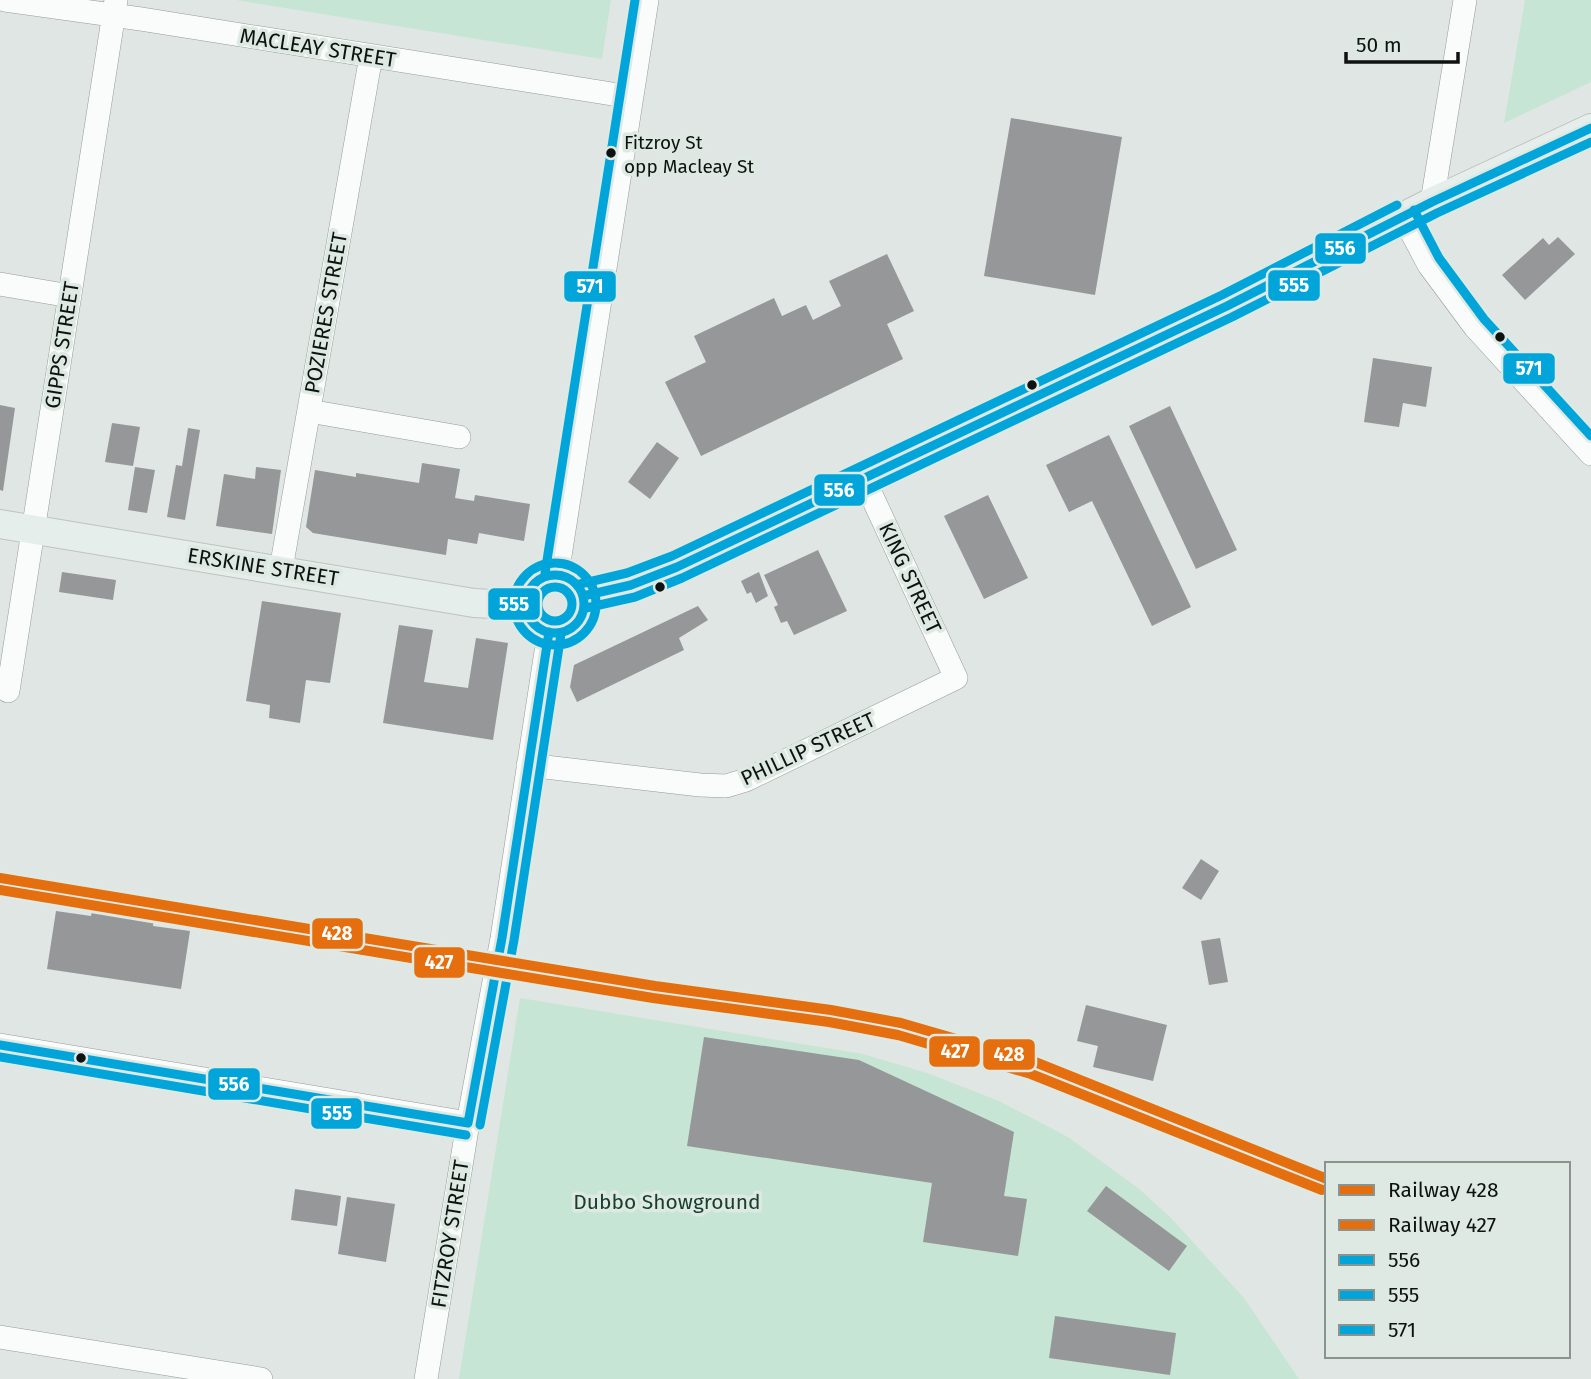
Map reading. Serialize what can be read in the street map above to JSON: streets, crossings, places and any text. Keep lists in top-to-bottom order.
{
  "streets": {
    "main road": ["ERSKINE STREET"],
    "street": [
      "MACLEAY STREET",
      "POZIERES STREET",
      "GIPPS STREET",
      "KING STREET",
      "PHILLIP STREET",
      "FITZROY STREET"
    ]
  },
  "crossings": [
    ["MACLEAY STREET", "POZIERES STREET"],
    ["MACLEAY STREET", "GIPPS STREET"],
    ["POZIERES STREET", "ERSKINE STREET"],
    ["GIPPS STREET", "ERSKINE STREET"],
    ["ERSKINE STREET", "FITZROY STREET"],
    ["KING STREET", "PHILLIP STREET"],
    ["PHILLIP STREET", "FITZROY STREET"]
  ],
  "parks": ["Dubbo Showground"],
  "places": ["Fitzroy St opp Macleay St"],
  "lines": [
    "transit line 571",
    "transit line 556",
    "transit line 555",
    "rail line 428",
    "rail line 427"
  ],
  "legend": [
    "Railway 428",
    "Railway 427",
    "556",
    "555",
    "571"
  ],
  "scale_bar": "50 m"
}
